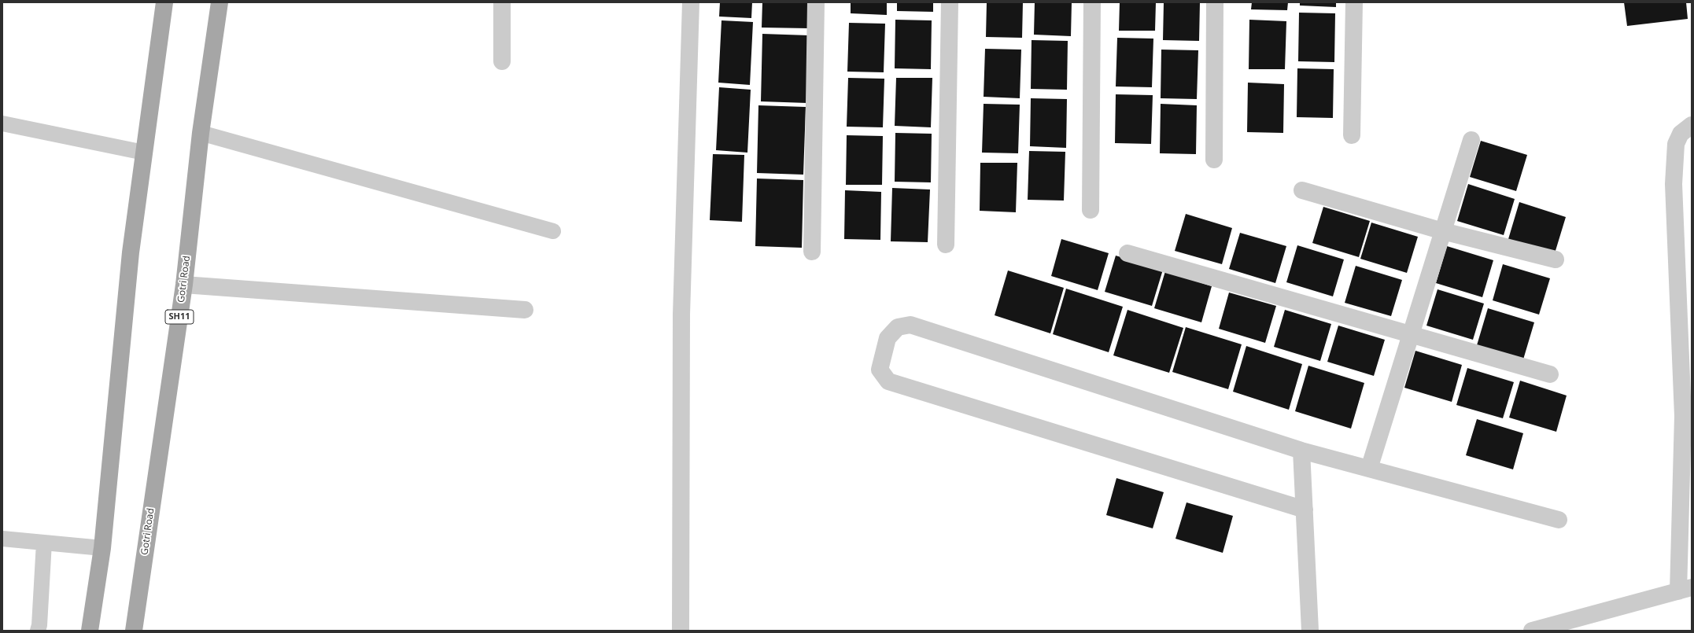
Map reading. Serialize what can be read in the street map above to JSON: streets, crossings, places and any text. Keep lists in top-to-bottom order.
{
  "streets": {
    "main road": ["Gotri Road", "SH11"]
  }
}
